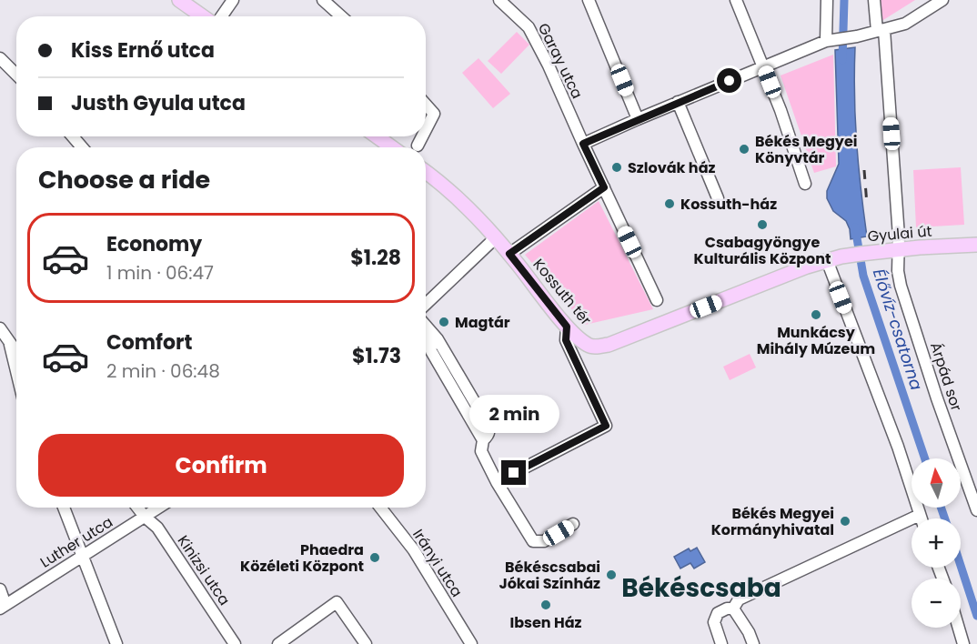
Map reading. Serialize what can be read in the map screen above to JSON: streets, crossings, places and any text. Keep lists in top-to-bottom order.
{
  "streets": {
    "main road": ["Gyulai út", "Kossuth tér"],
    "street": [
      "Garay utca",
      "Árpád sor",
      "Luther utca",
      "Irányi utca",
      "Kinizsi utca"
    ]
  },
  "crossings": [
    ["Gyulai út", "Kossuth tér"],
    ["Gyulai út", "Árpád sor"],
    ["Luther utca", "Kinizsi utca"]
  ],
  "districts": ["Békéscsaba"],
  "water": ["Élővíz-csatorna"],
  "places": [
    "Békés Megyei Könyvtár",
    "Szlovák ház",
    "Kossuth-ház",
    "Csabagyöngye Kulturális Központ",
    "Munkácsy Mihály Múzeum",
    "Magtár",
    "Békés Megyei Kormányhivatal",
    "Phaedra Közéleti Központ",
    "Békéscsabai Jókai Színház",
    "Ibsen Ház"
  ],
  "north": "top",
  "page": {
    "banner": ["Kiss Ernő utca", "Justh Gyula utca"],
    "heading": "Choose a ride",
    "list": [
      {
        "name": "Economy",
        "note": "1 min · 06:47",
        "value": "$1.28"
      },
      {
        "name": "Comfort",
        "note": "2 min · 06:48",
        "value": "$1.73"
      }
    ],
    "bubble": "2 min",
    "buttons": "Confirm",
    "map_buttons": ["+", "−"]
  }
}
